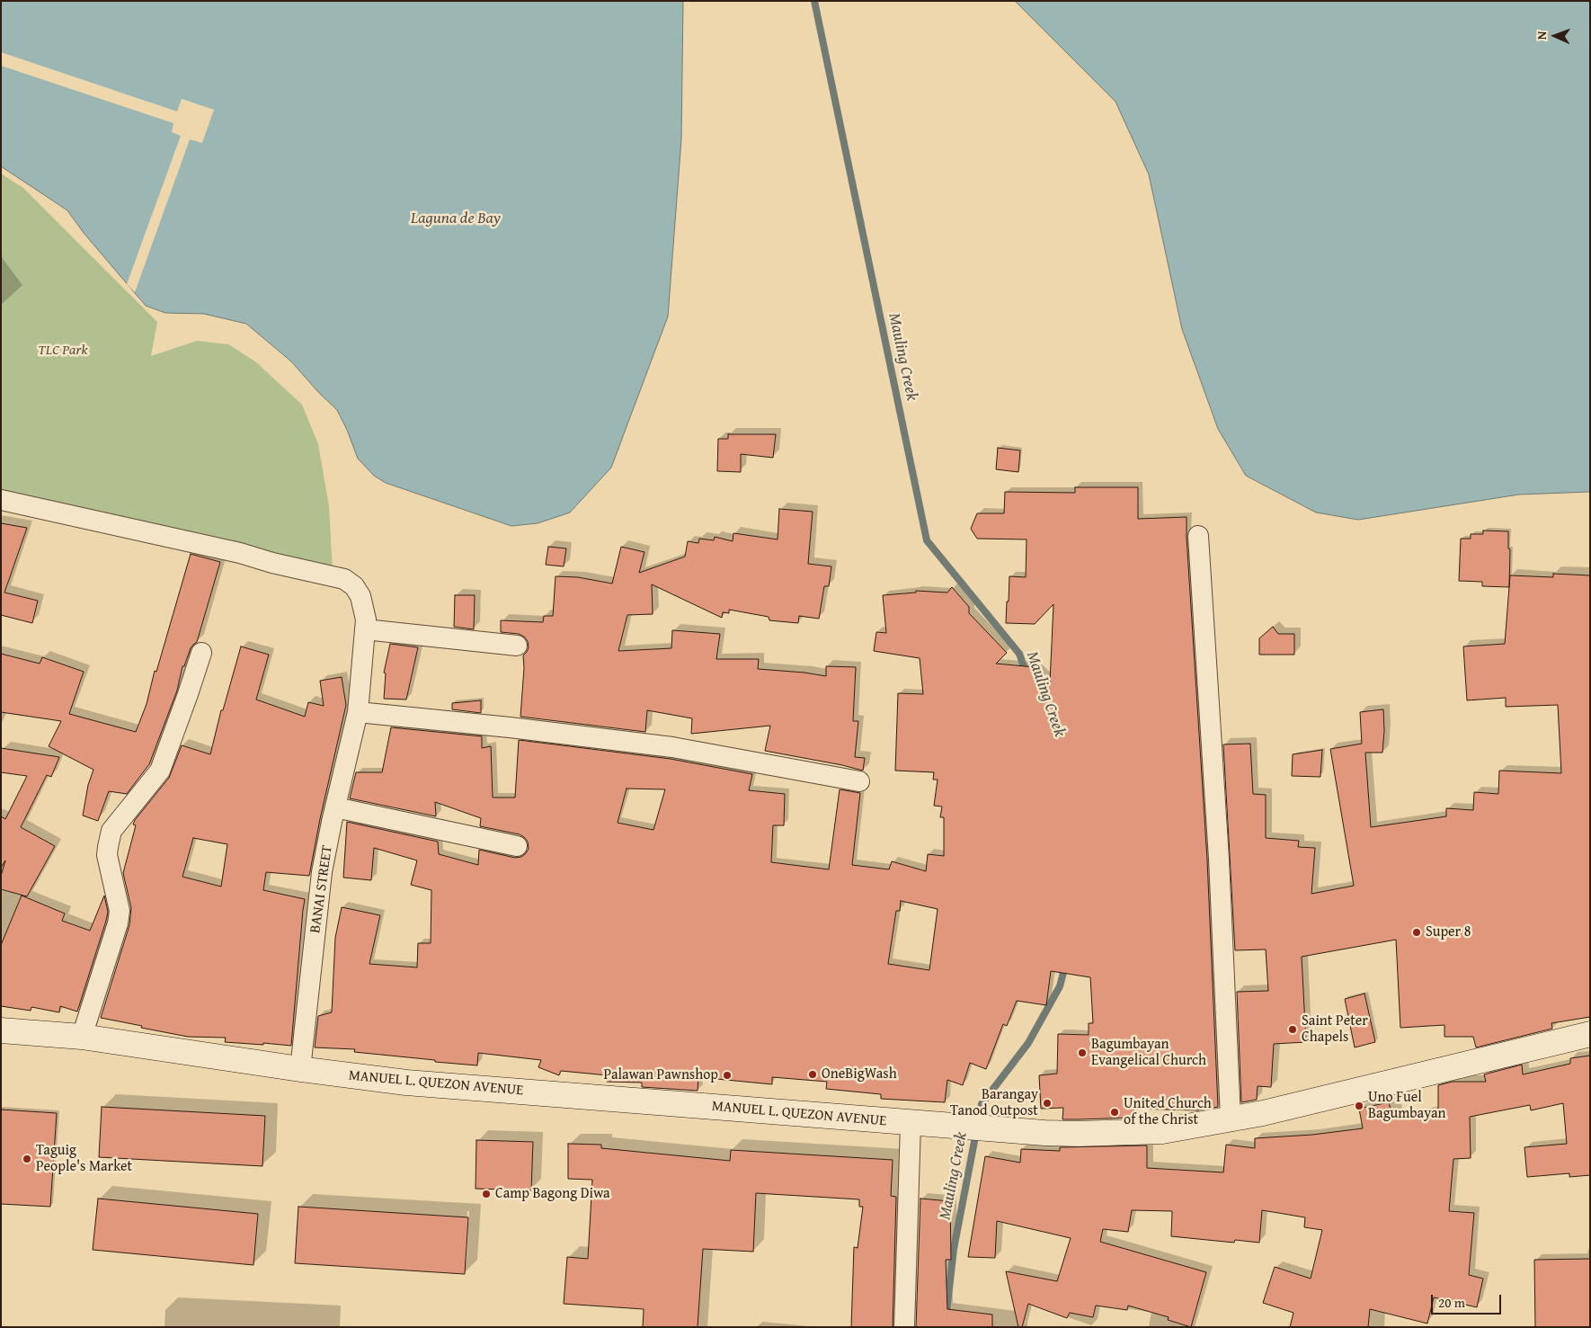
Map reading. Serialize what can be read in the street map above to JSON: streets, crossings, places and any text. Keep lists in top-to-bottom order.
{
  "streets": {
    "main road": ["MANUEL L. QUEZON AVENUE"],
    "street": ["BANAI STREET"]
  },
  "crossings": [
    ["BANAI STREET", "MANUEL L. QUEZON AVENUE"]
  ],
  "water": ["Laguna de Bay", "Mauling Creek"],
  "parks": ["TLC Park"],
  "places": [
    "Super 8",
    "Saint Peter Chapels",
    "Bagumbayan Evangelical Church",
    "OneBigWash",
    "Palawan Pawnshop",
    "Barangay Tanod Outpost",
    "Uno Fuel Bagumbayan",
    "United Church of the Christ",
    "Taguig People's Market",
    "Camp Bagong Diwa"
  ],
  "scale_bar": "20 m",
  "north": "left"
}
